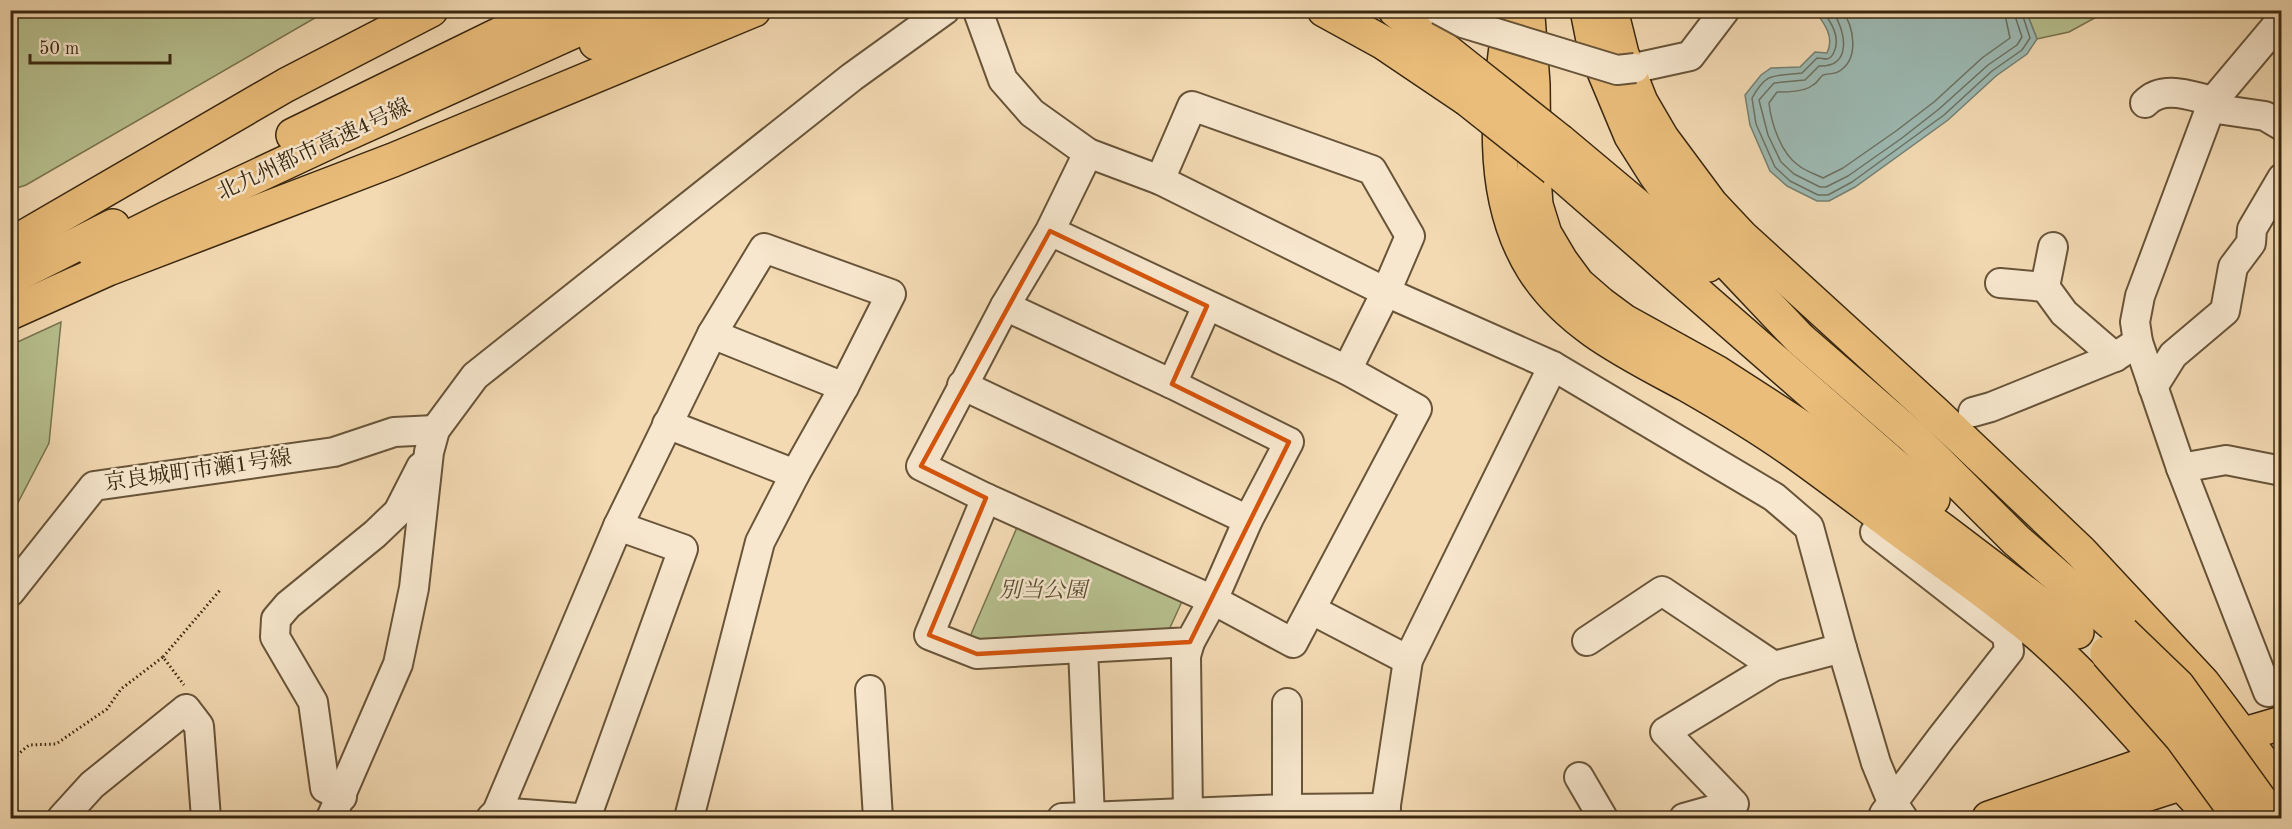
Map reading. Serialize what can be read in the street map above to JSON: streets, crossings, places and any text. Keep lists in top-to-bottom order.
{
  "streets": {
    "highway": ["北九州都市高速4号線"],
    "street": ["京良城町市瀬1号線"]
  },
  "parks": ["別当公園"],
  "scale_bar": "50 m"
}
